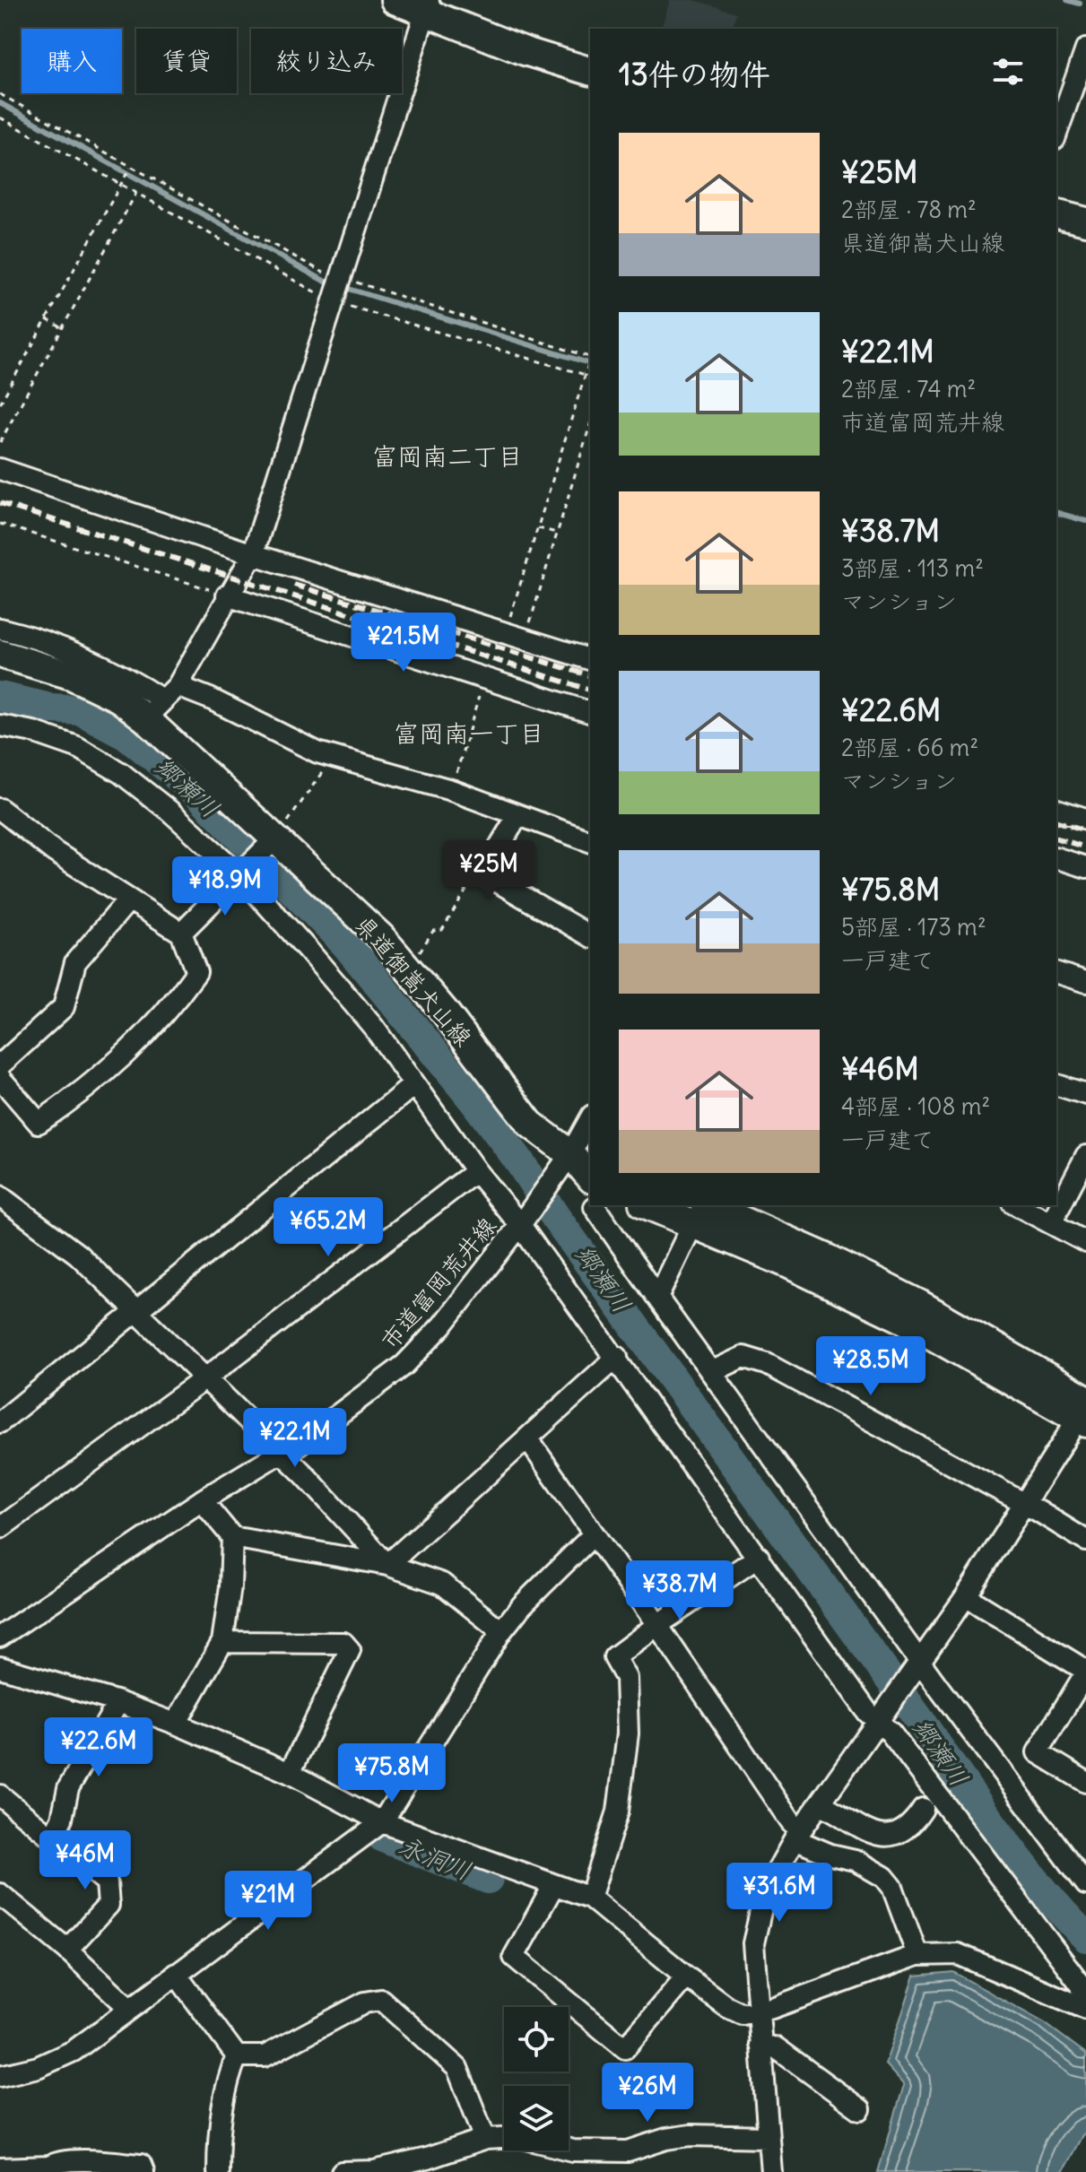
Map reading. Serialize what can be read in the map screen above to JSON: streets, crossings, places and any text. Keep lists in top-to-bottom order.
{
  "streets": {
    "main road": ["県道御嵩犬山線"],
    "street": ["市道富岡荒井線"]
  },
  "crossings": [
    ["県道御嵩犬山線", "市道富岡荒井線"]
  ],
  "districts": ["富岡南二丁目", "富岡南一丁目"],
  "water": ["郷瀬川", "永洞川"],
  "page": {
    "chip": ["購入", "賃貸", "絞り込み"],
    "heading": "13件の物件",
    "list": [
      {
        "name": "¥25M",
        "note": "2部屋 · 78 m² · 県道御嵩犬山線"
      },
      {
        "name": "¥22.1M",
        "note": "2部屋 · 74 m² · 市道富岡荒井線"
      },
      {
        "name": "¥38.7M",
        "note": "3部屋 · 113 m² · マンション"
      },
      {
        "name": "¥22.6M",
        "note": "2部屋 · 66 m² · マンション"
      },
      {
        "name": "¥75.8M",
        "note": "5部屋 · 173 m² · 一戸建て"
      },
      {
        "name": "¥46M",
        "note": "4部屋 · 108 m² · 一戸建て"
      }
    ],
    "price": [
      "¥21.5M",
      "¥25M",
      "¥18.9M",
      "¥65.2M",
      "¥28.5M",
      "¥22.1M",
      "¥38.7M",
      "¥22.6M",
      "¥75.8M",
      "¥46M",
      "¥31.6M",
      "¥21M",
      "¥26M"
    ]
  }
}
